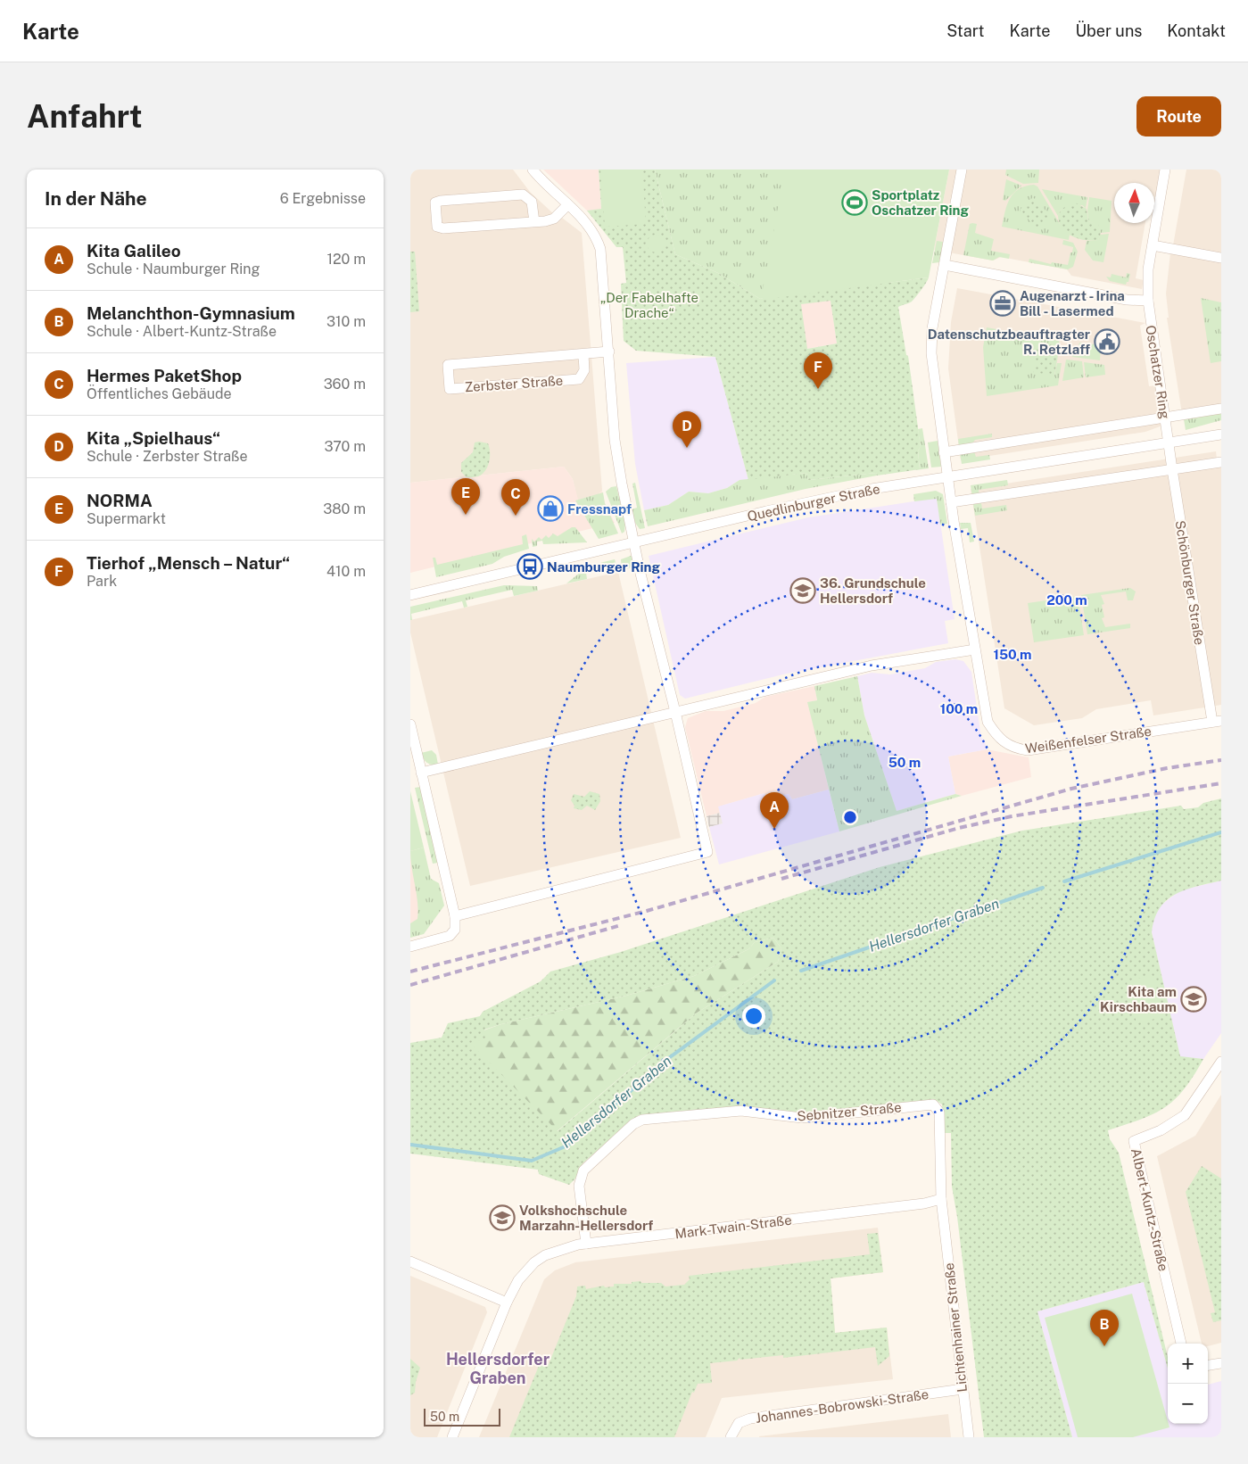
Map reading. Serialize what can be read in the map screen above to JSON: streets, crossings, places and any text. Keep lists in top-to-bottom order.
{
  "streets": {
    "street": [
      "Oschatzer Ring",
      "Zerbster Straße",
      "Quedlinburger Straße",
      "Schönburger Straße",
      "Weißenfelser Straße",
      "Sebnitzer Straße",
      "Albert-Kuntz-Straße",
      "Mark-Twain-Straße",
      "Lichtenhainer Straße",
      "Johannes-Bobrowski-Straße"
    ]
  },
  "crossings": [
    ["Oschatzer Ring", "Quedlinburger Straße"],
    ["Oschatzer Ring", "Schönburger Straße"],
    ["Quedlinburger Straße", "Schönburger Straße"],
    ["Quedlinburger Straße", "Weißenfelser Straße"],
    ["Schönburger Straße", "Weißenfelser Straße"],
    ["Sebnitzer Straße", "Mark-Twain-Straße"],
    ["Sebnitzer Straße", "Lichtenhainer Straße"],
    ["Lichtenhainer Straße", "Johannes-Bobrowski-Straße"]
  ],
  "districts": ["Hellersdorfer Graben"],
  "water": ["Hellersdorfer Graben"],
  "parks": ["„Der Fabelhafte Drache“"],
  "places": {
    "sports": ["Sportplatz Oschatzer Ring"],
    "office": ["Augenarzt - Irina Bill - Lasermed"],
    "public building": ["Datenschutzbeauftragter R. Retzlaff"],
    "shop": ["Fressnapf"],
    "bus stop": ["Naumburger Ring"],
    "school or university": ["36. Grundschule Hellersdorf", "Kita am Kirschbaum", "Volkshochschule Marzahn-Hellersdorf"]
  },
  "scale_bar": "50 m",
  "north": "top",
  "page": {
    "header": "Karte",
    "nav": [
      "Start",
      "Karte",
      "Über uns",
      "Kontakt"
    ],
    "buttons": "Route",
    "title": "Anfahrt",
    "heading": ["In der Nähe", "6 Ergebnisse"],
    "list": [
      {
        "mark": "A",
        "name": "Kita Galileo",
        "note": "Schule · Naumburger Ring",
        "value": "120 m"
      },
      {
        "mark": "B",
        "name": "Melanchthon-Gymnasium",
        "note": "Schule · Albert-Kuntz-Straße",
        "value": "310 m"
      },
      {
        "mark": "C",
        "name": "Hermes PaketShop",
        "note": "Öffentliches Gebäude",
        "value": "360 m"
      },
      {
        "mark": "D",
        "name": "Kita „Spielhaus“",
        "note": "Schule · Zerbster Straße",
        "value": "370 m"
      },
      {
        "mark": "E",
        "name": "NORMA",
        "note": "Supermarkt",
        "value": "380 m"
      },
      {
        "mark": "F",
        "name": "Tierhof „Mensch – Natur“",
        "note": "Park",
        "value": "410 m"
      }
    ],
    "pins": [
      "F",
      "D",
      "E",
      "C",
      "A",
      "B"
    ],
    "map_buttons": ["+", "−"],
    "scale": "50 m"
  },
  "rings": [
    "200 m",
    "150 m",
    "100 m",
    "50 m"
  ]
}
